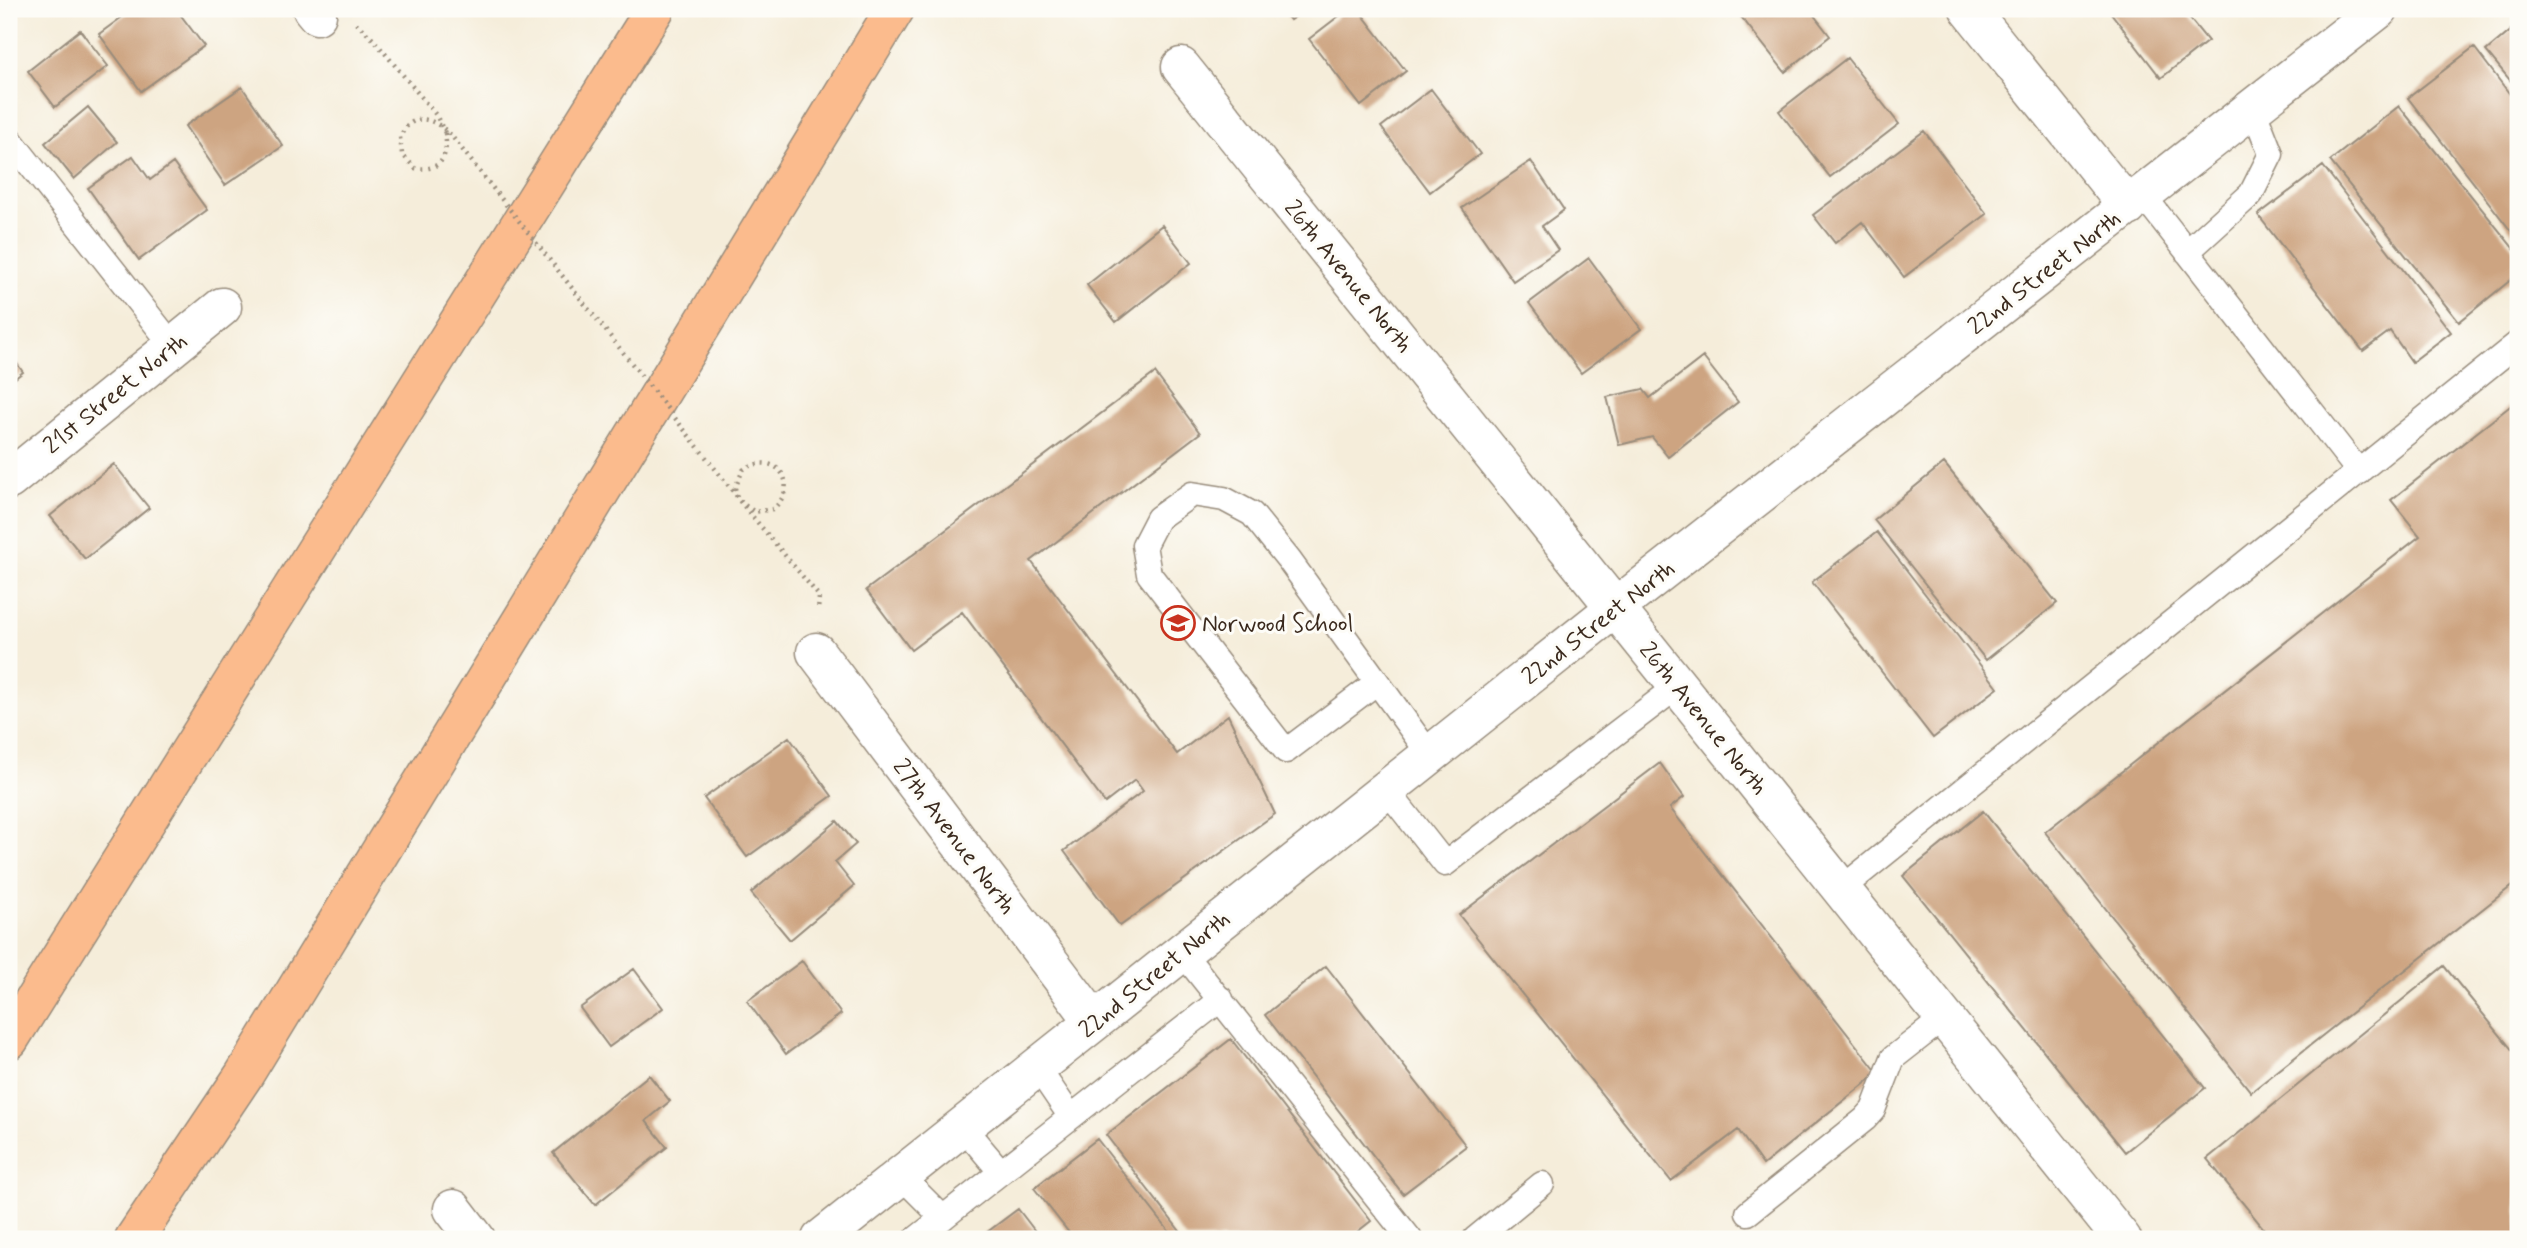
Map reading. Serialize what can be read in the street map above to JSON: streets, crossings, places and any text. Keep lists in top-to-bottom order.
{
  "streets": {
    "street": [
      "22nd Street North",
      "26th Avenue North",
      "21st Street North",
      "27th Avenue North"
    ]
  },
  "crossings": [
    ["22nd Street North", "26th Avenue North"],
    ["22nd Street North", "27th Avenue North"]
  ],
  "places": {
    "school or university": ["Norwood School"]
  }
}
